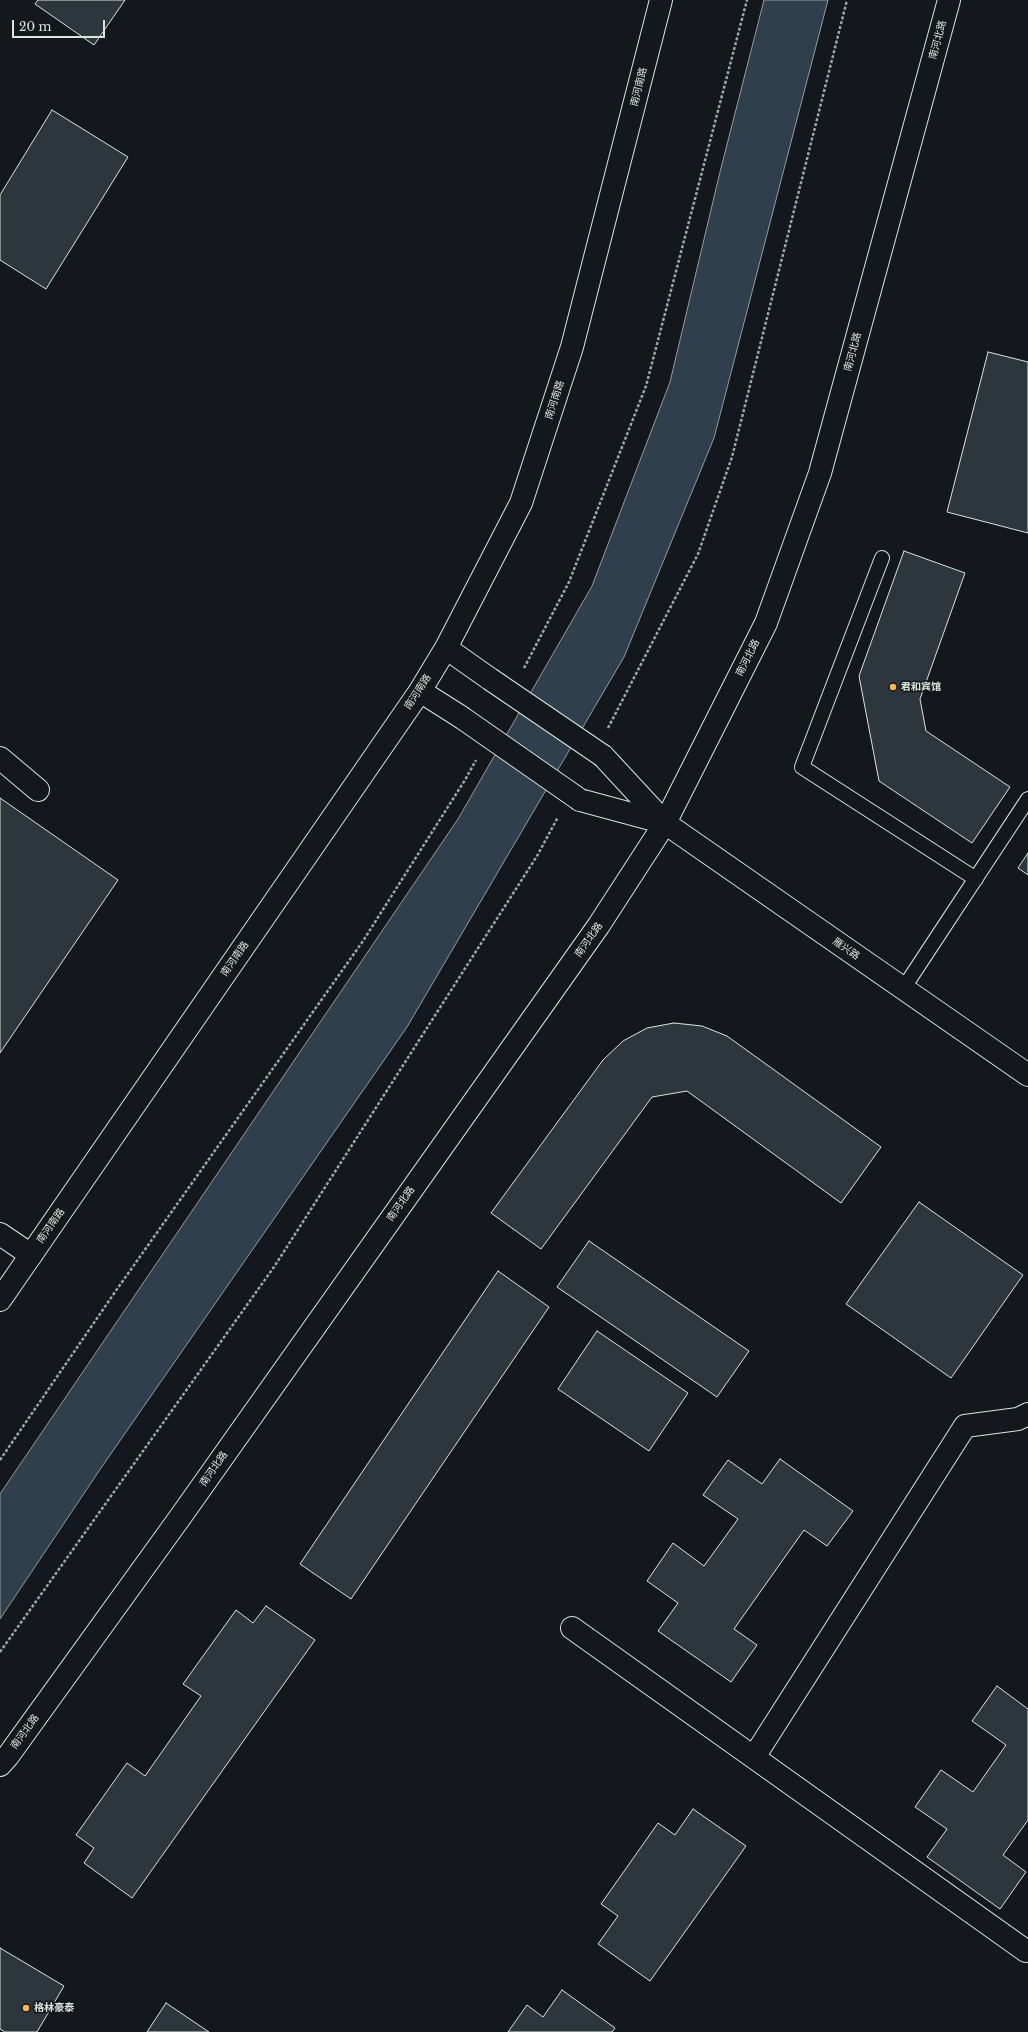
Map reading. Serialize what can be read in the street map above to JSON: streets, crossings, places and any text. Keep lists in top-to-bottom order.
{
  "streets": {
    "street": ["南河北路", "南河南路", "雁兴路"]
  },
  "crossings": [
    ["南河北路", "雁兴路"]
  ],
  "places": ["君和宾馆", "格林豪泰"],
  "scale_bar": "20 m"
}
